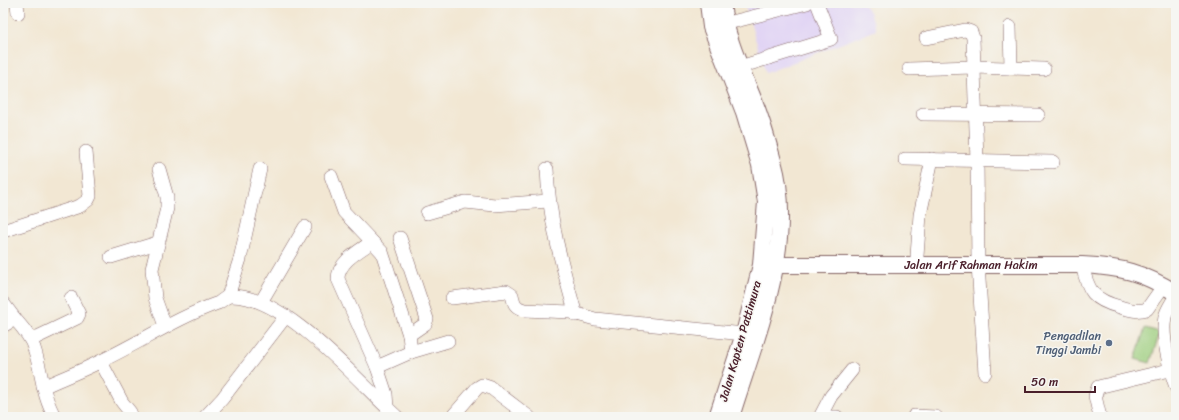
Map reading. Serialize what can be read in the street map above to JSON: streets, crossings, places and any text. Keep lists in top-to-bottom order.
{
  "streets": {
    "main road": ["Jalan Arif Rahman Hakim", "Jalan Kapten Pattimura"]
  },
  "crossings": [
    ["Jalan Arif Rahman Hakim", "Jalan Kapten Pattimura"]
  ],
  "places": ["Pengadilan Tinggi Jambi"],
  "scale_bar": "50 m"
}
